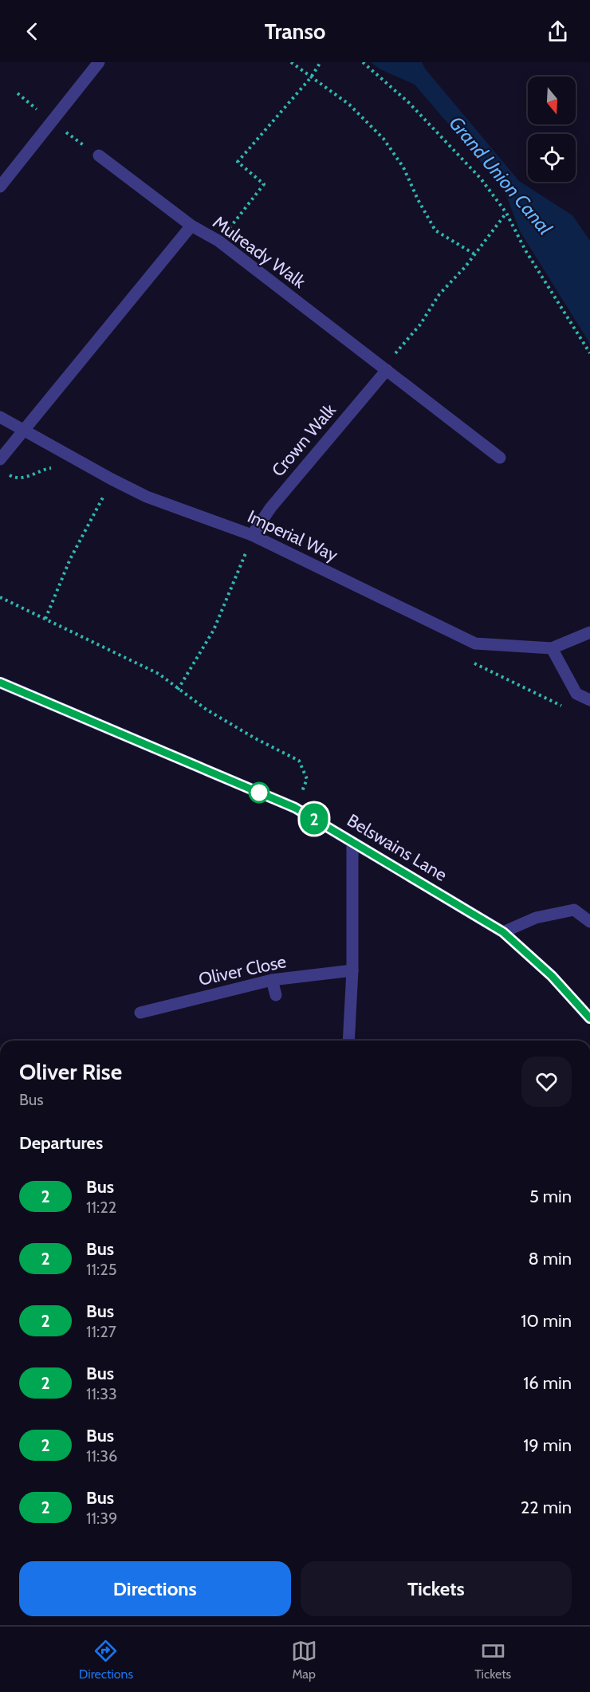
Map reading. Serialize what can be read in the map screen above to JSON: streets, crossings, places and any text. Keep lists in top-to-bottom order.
{
  "streets": {
    "street": [
      "Mulready Walk",
      "Crown Walk",
      "Imperial Way",
      "Belswains Lane",
      "Oliver Close"
    ]
  },
  "crossings": [
    ["Mulready Walk", "Crown Walk"],
    ["Mulready Walk", "Imperial Way"],
    ["Crown Walk", "Imperial Way"]
  ],
  "water": ["Grand Union Canal"],
  "lines": ["bus line 2"],
  "north": "bottom",
  "page": {
    "header": "Transo",
    "on_map": "2",
    "heading": [
      ["Oliver Rise", "Bus"],
      "Departures"
    ],
    "list": [
      {
        "mark": "2",
        "name": "Bus",
        "note": "11:22",
        "value": "5 min"
      },
      {
        "mark": "2",
        "name": "Bus",
        "note": "11:25",
        "value": "8 min"
      },
      {
        "mark": "2",
        "name": "Bus",
        "note": "11:27",
        "value": "10 min"
      },
      {
        "mark": "2",
        "name": "Bus",
        "note": "11:33",
        "value": "16 min"
      },
      {
        "mark": "2",
        "name": "Bus",
        "note": "11:36",
        "value": "19 min"
      },
      {
        "mark": "2",
        "name": "Bus",
        "note": "11:39",
        "value": "22 min"
      }
    ],
    "buttons": ["Directions", "Tickets"],
    "tabs": ["Directions", "Map", "Tickets"]
  }
}
